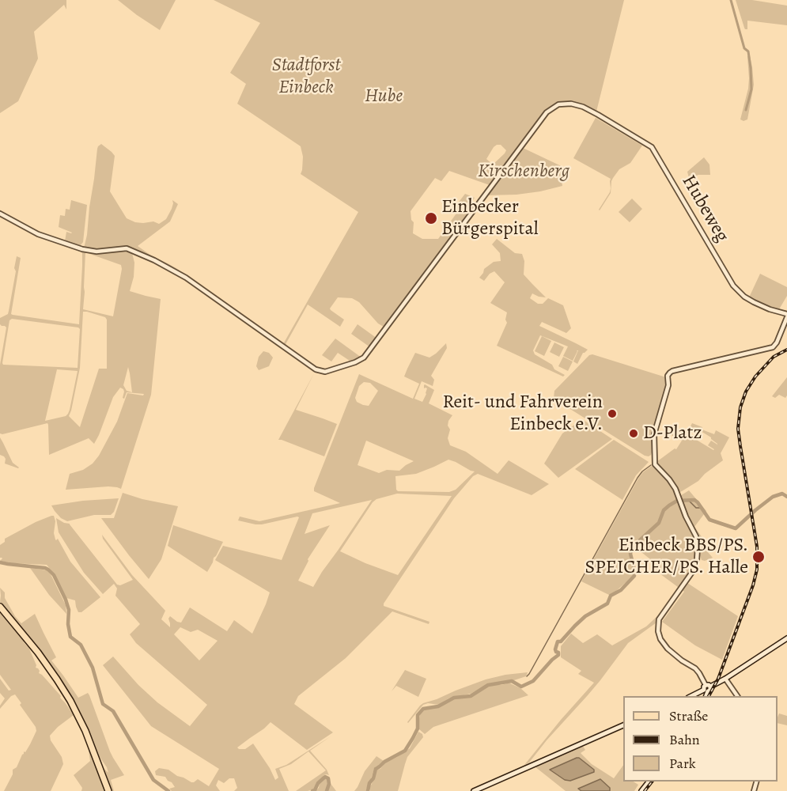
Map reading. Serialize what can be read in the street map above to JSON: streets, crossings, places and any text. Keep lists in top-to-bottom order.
{
  "streets": {
    "street": ["Hubeweg"]
  },
  "parks": ["Stadtforst Einbeck", "Hube", "Kirschenberg"],
  "places": [
    "Einbecker Bürgerspital",
    "Reit- und Fahrverein Einbeck e.V.",
    "D-Platz",
    "Einbeck BBS/PS. SPEICHER/PS. Halle"
  ],
  "legend": ["Straße", "Bahn", "Park"]
}
